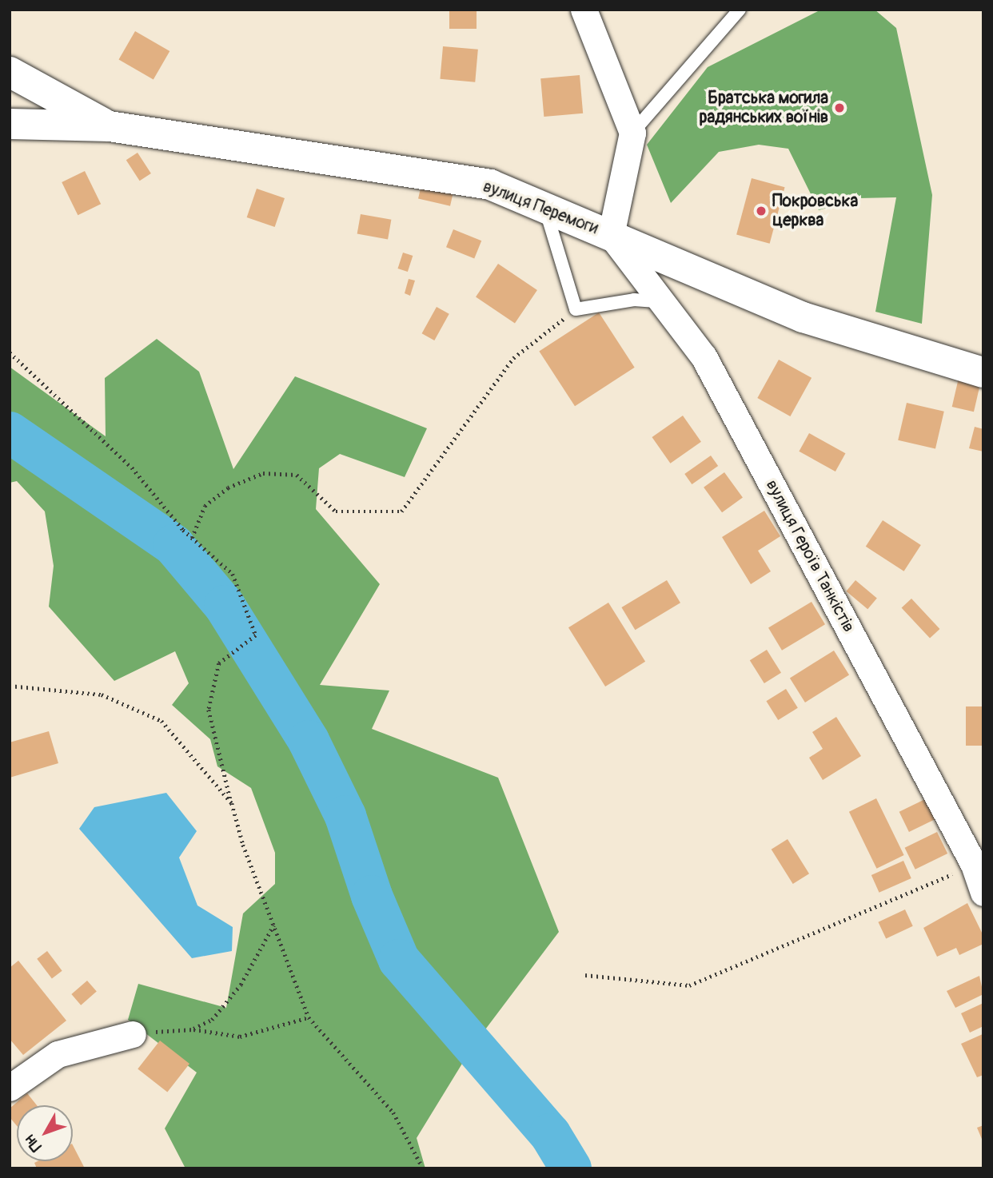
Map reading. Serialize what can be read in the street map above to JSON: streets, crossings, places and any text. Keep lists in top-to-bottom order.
{
  "streets": {
    "street": ["вулиця Перемоги", "вулиця Героїв Танкістів"]
  },
  "crossings": [
    ["вулиця Перемоги", "вулиця Героїв Танкістів"]
  ],
  "places": ["Братська могила радянських воїнів", "Покровська церква"],
  "north": "bottom left"
}
